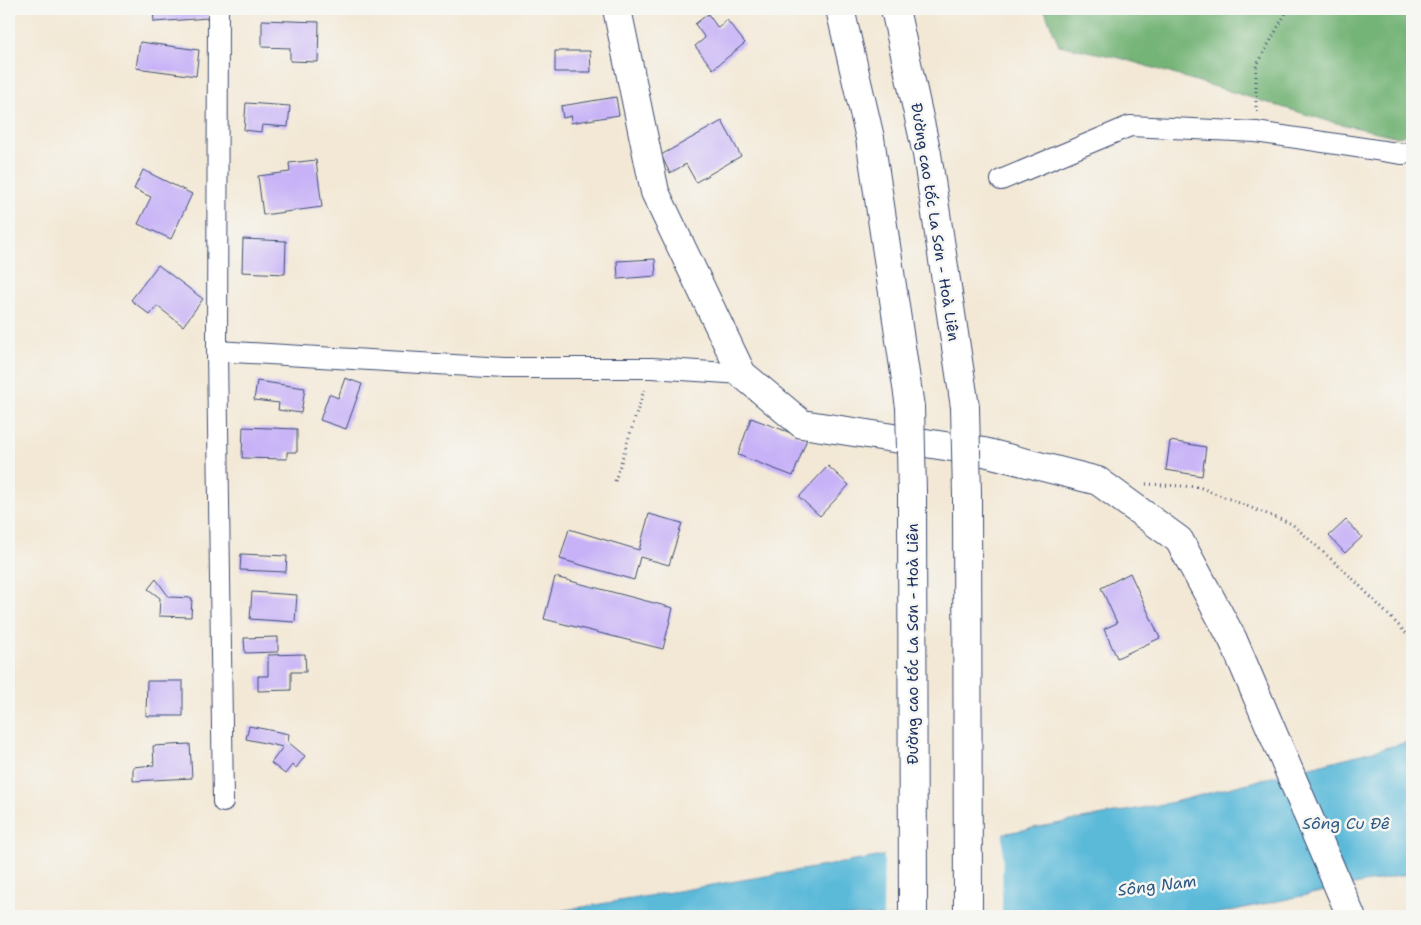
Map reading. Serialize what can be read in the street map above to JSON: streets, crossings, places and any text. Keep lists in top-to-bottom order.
{
  "streets": {
    "main road": ["Đường cao tốc La Sơn - Hoà Liên"]
  },
  "water": ["Sông Cu Đê", "Sông Nam"]
}
